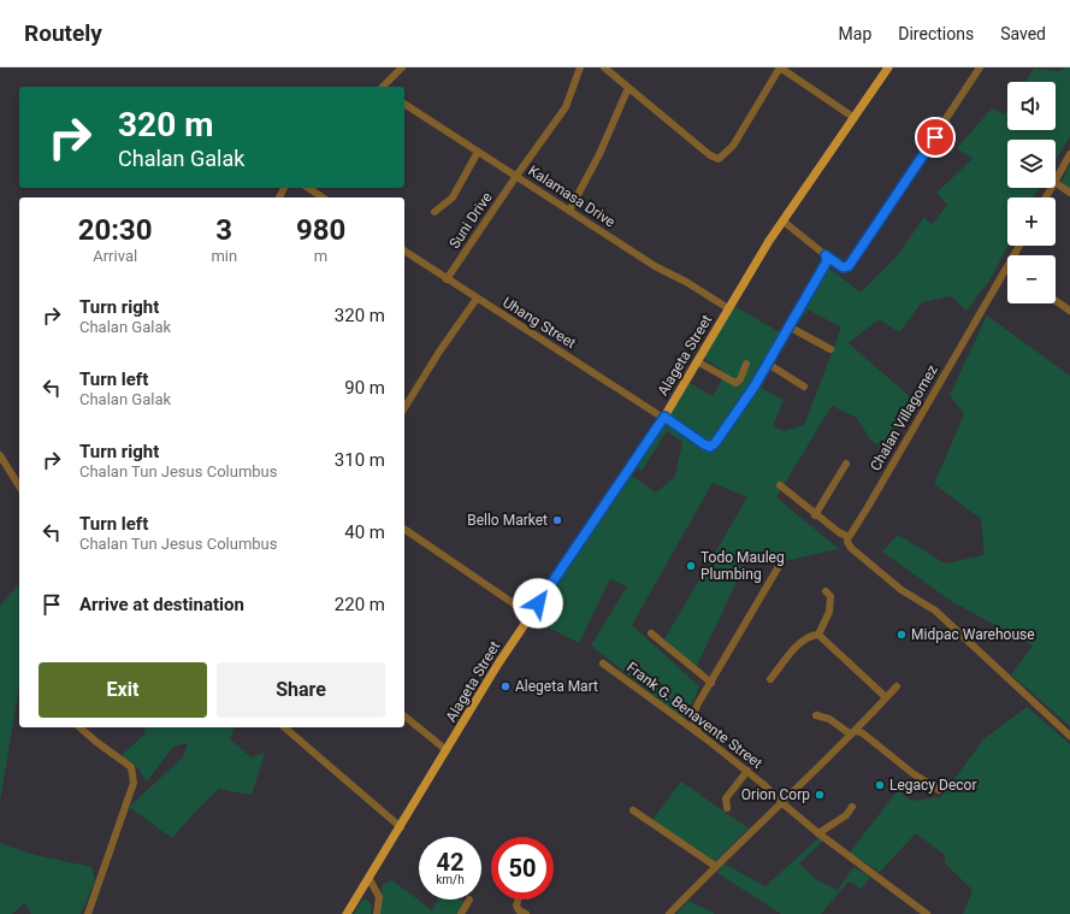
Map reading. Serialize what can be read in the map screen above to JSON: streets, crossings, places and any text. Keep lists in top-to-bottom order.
{
  "streets": {
    "main road": ["Alageta Street"],
    "street": [
      "Kalamasa Drive",
      "Suni Drive",
      "Uhang Street",
      "Chalan Villagomez",
      "Frank G. Benavente Street"
    ]
  },
  "crossings": [
    ["Kalamasa Drive", "Suni Drive"],
    ["Kalamasa Drive", "Alageta Street"],
    ["Suni Drive", "Uhang Street"],
    ["Uhang Street", "Alageta Street"]
  ],
  "places": [
    "Bello Market",
    "Todo Mauleg Plumbing",
    "Midpac Warehouse",
    "Alegeta Mart",
    "Legacy Decor",
    "Orion Corp"
  ],
  "page": {
    "header": "Routely",
    "nav": ["Map", "Directions", "Saved"],
    "map_buttons": ["+", "−"],
    "turn": ["320 m", "Chalan Galak"],
    "eta": [
      "20:30",
      "Arrival",
      "3",
      "min",
      "980",
      "m"
    ],
    "list": [
      {
        "name": "Turn right",
        "note": "Chalan Galak",
        "value": "320 m"
      },
      {
        "name": "Turn left",
        "note": "Chalan Galak",
        "value": "90 m"
      },
      {
        "name": "Turn right",
        "note": "Chalan Tun Jesus Columbus",
        "value": "310 m"
      },
      {
        "name": "Turn left",
        "note": "Chalan Tun Jesus Columbus",
        "value": "40 m"
      },
      {
        "name": "Arrive at destination",
        "value": "220 m"
      }
    ],
    "buttons": ["Exit", "Share"],
    "speed": "42 km/h",
    "limit": "50"
  }
}
